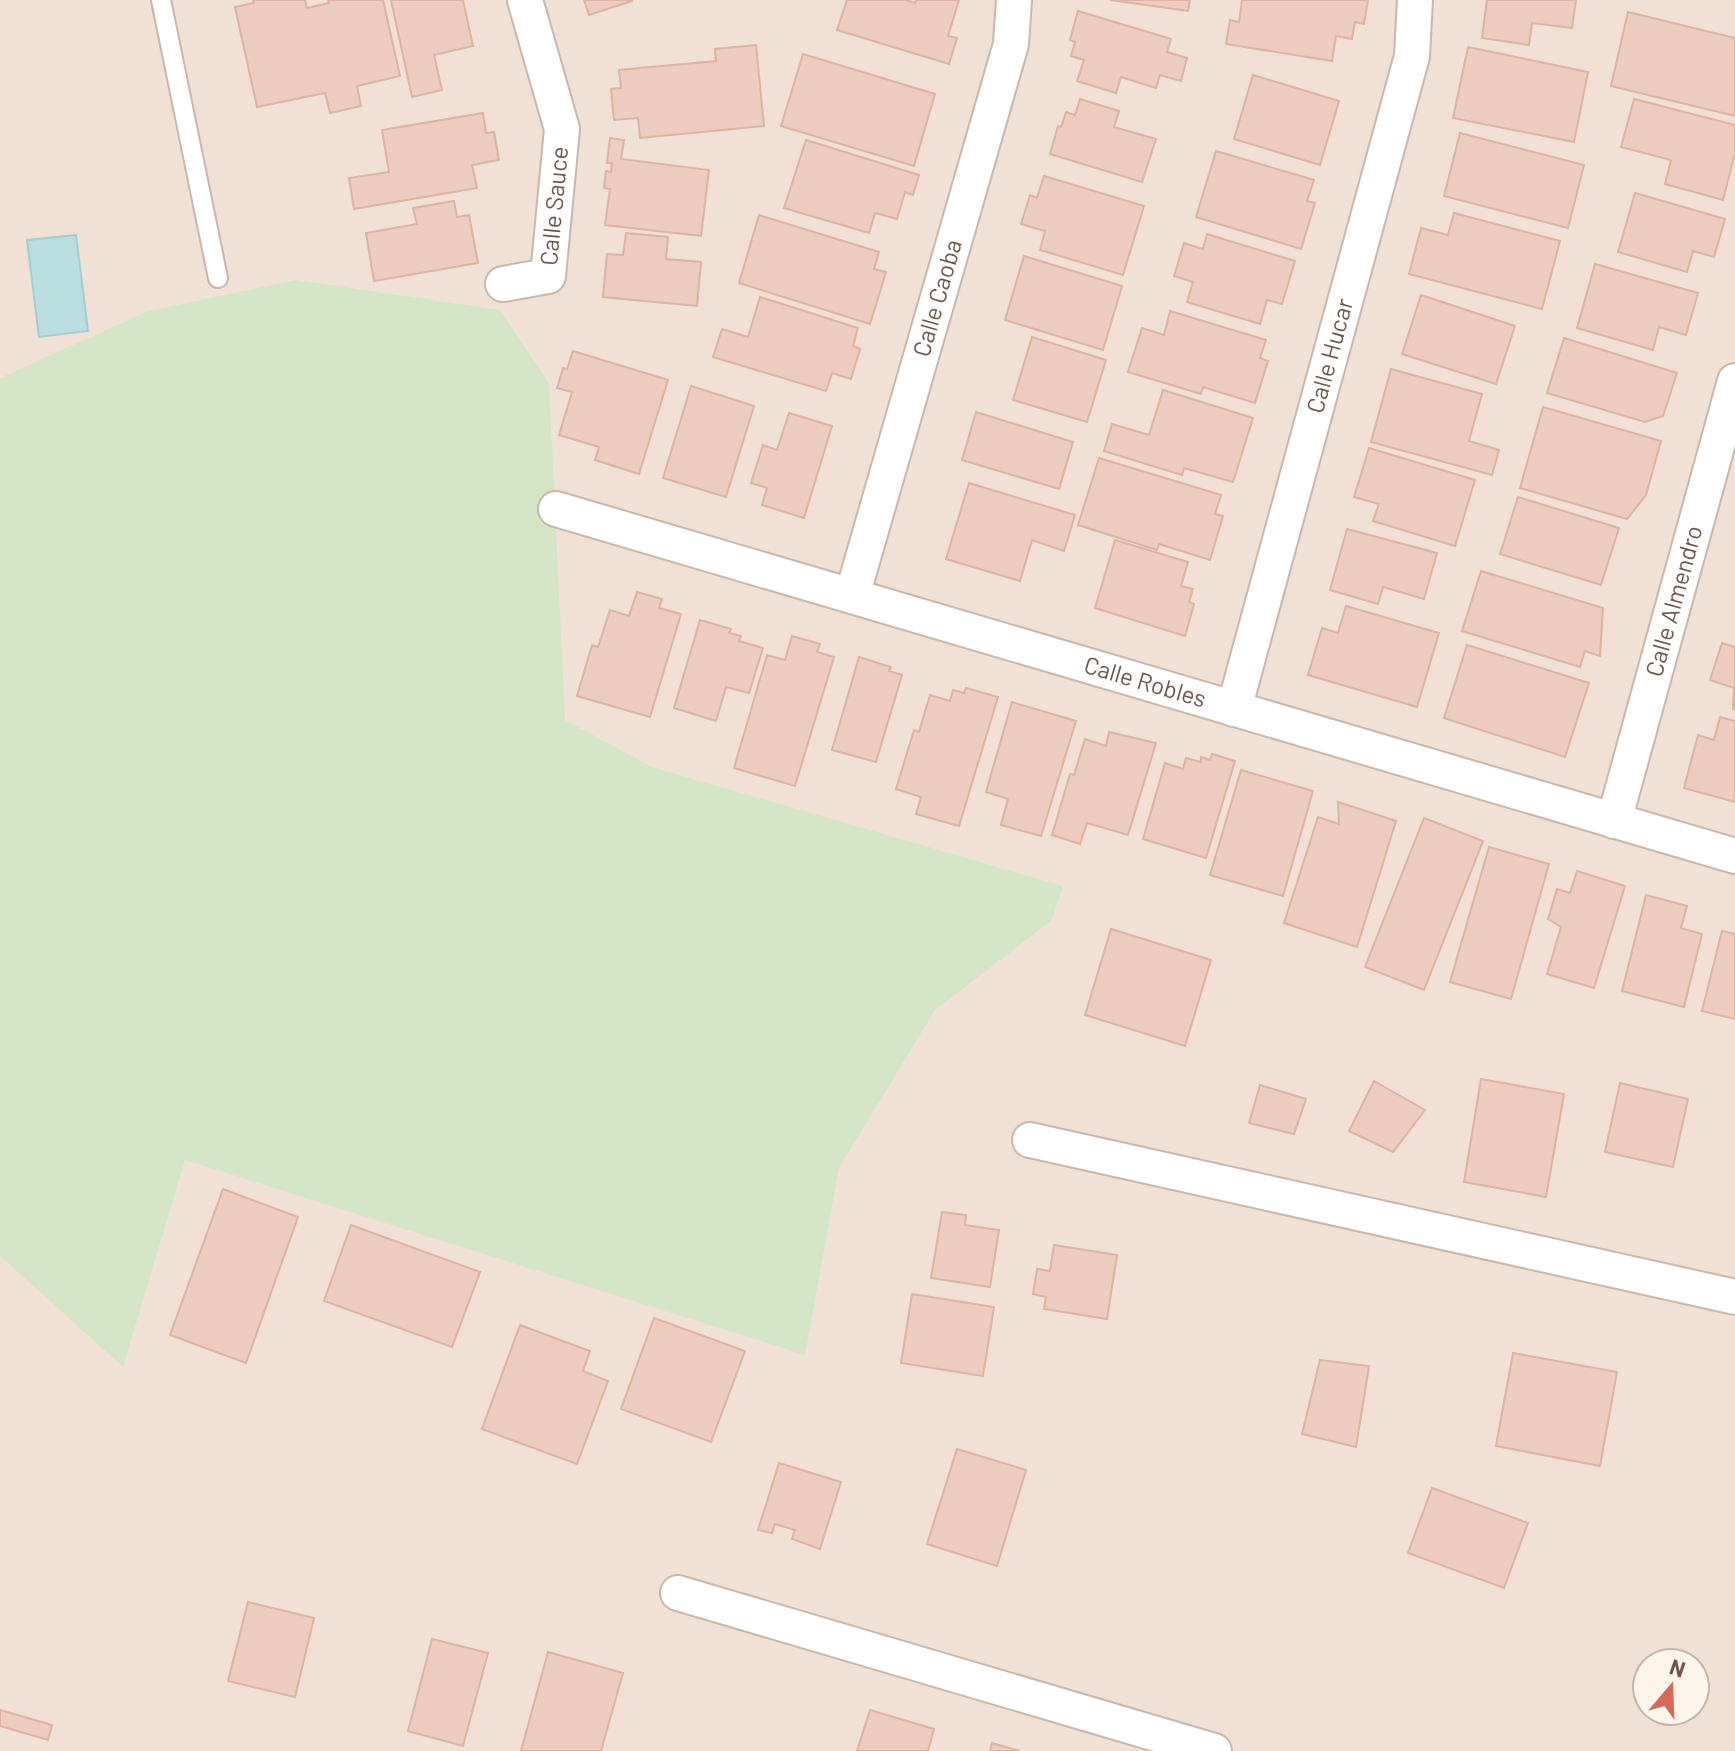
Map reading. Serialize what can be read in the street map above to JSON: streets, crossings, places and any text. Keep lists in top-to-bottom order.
{
  "streets": {
    "street": [
      "Calle Sauce",
      "Calle Caoba",
      "Calle Hucar",
      "Calle Almendro",
      "Calle Robles"
    ]
  },
  "crossings": [
    ["Calle Caoba", "Calle Robles"],
    ["Calle Hucar", "Calle Robles"],
    ["Calle Almendro", "Calle Robles"]
  ],
  "north": "top"
}
